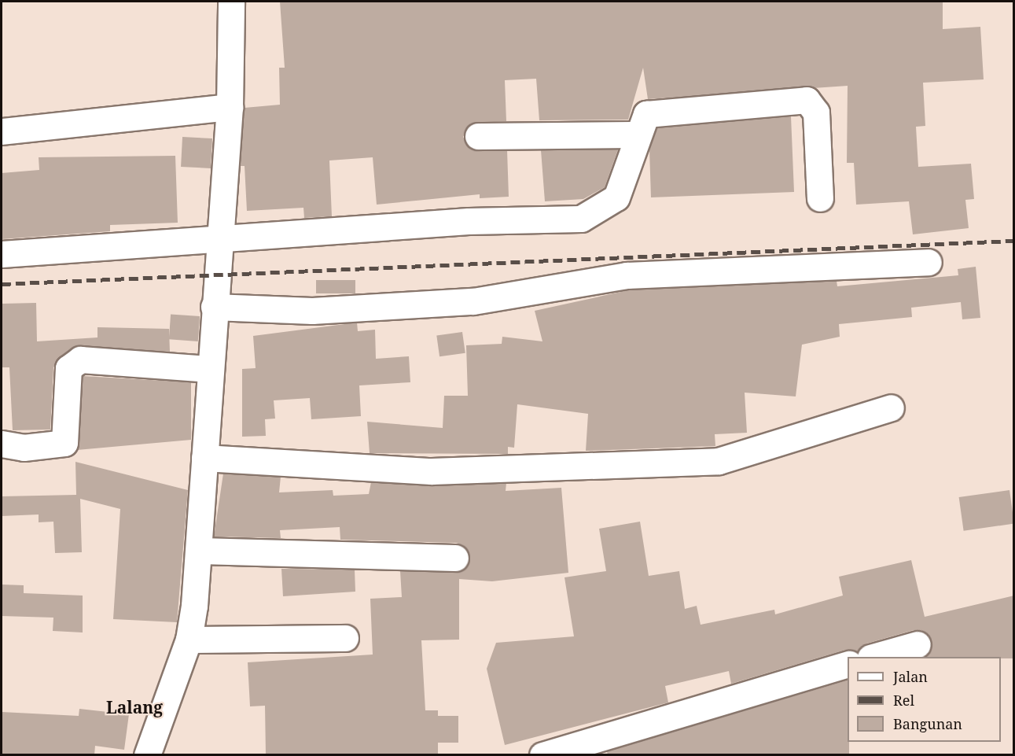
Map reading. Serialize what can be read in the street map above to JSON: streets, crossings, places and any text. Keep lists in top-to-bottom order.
{
  "districts": ["Lalang"],
  "legend": ["Jalan", "Rel", "Bangunan"]
}
